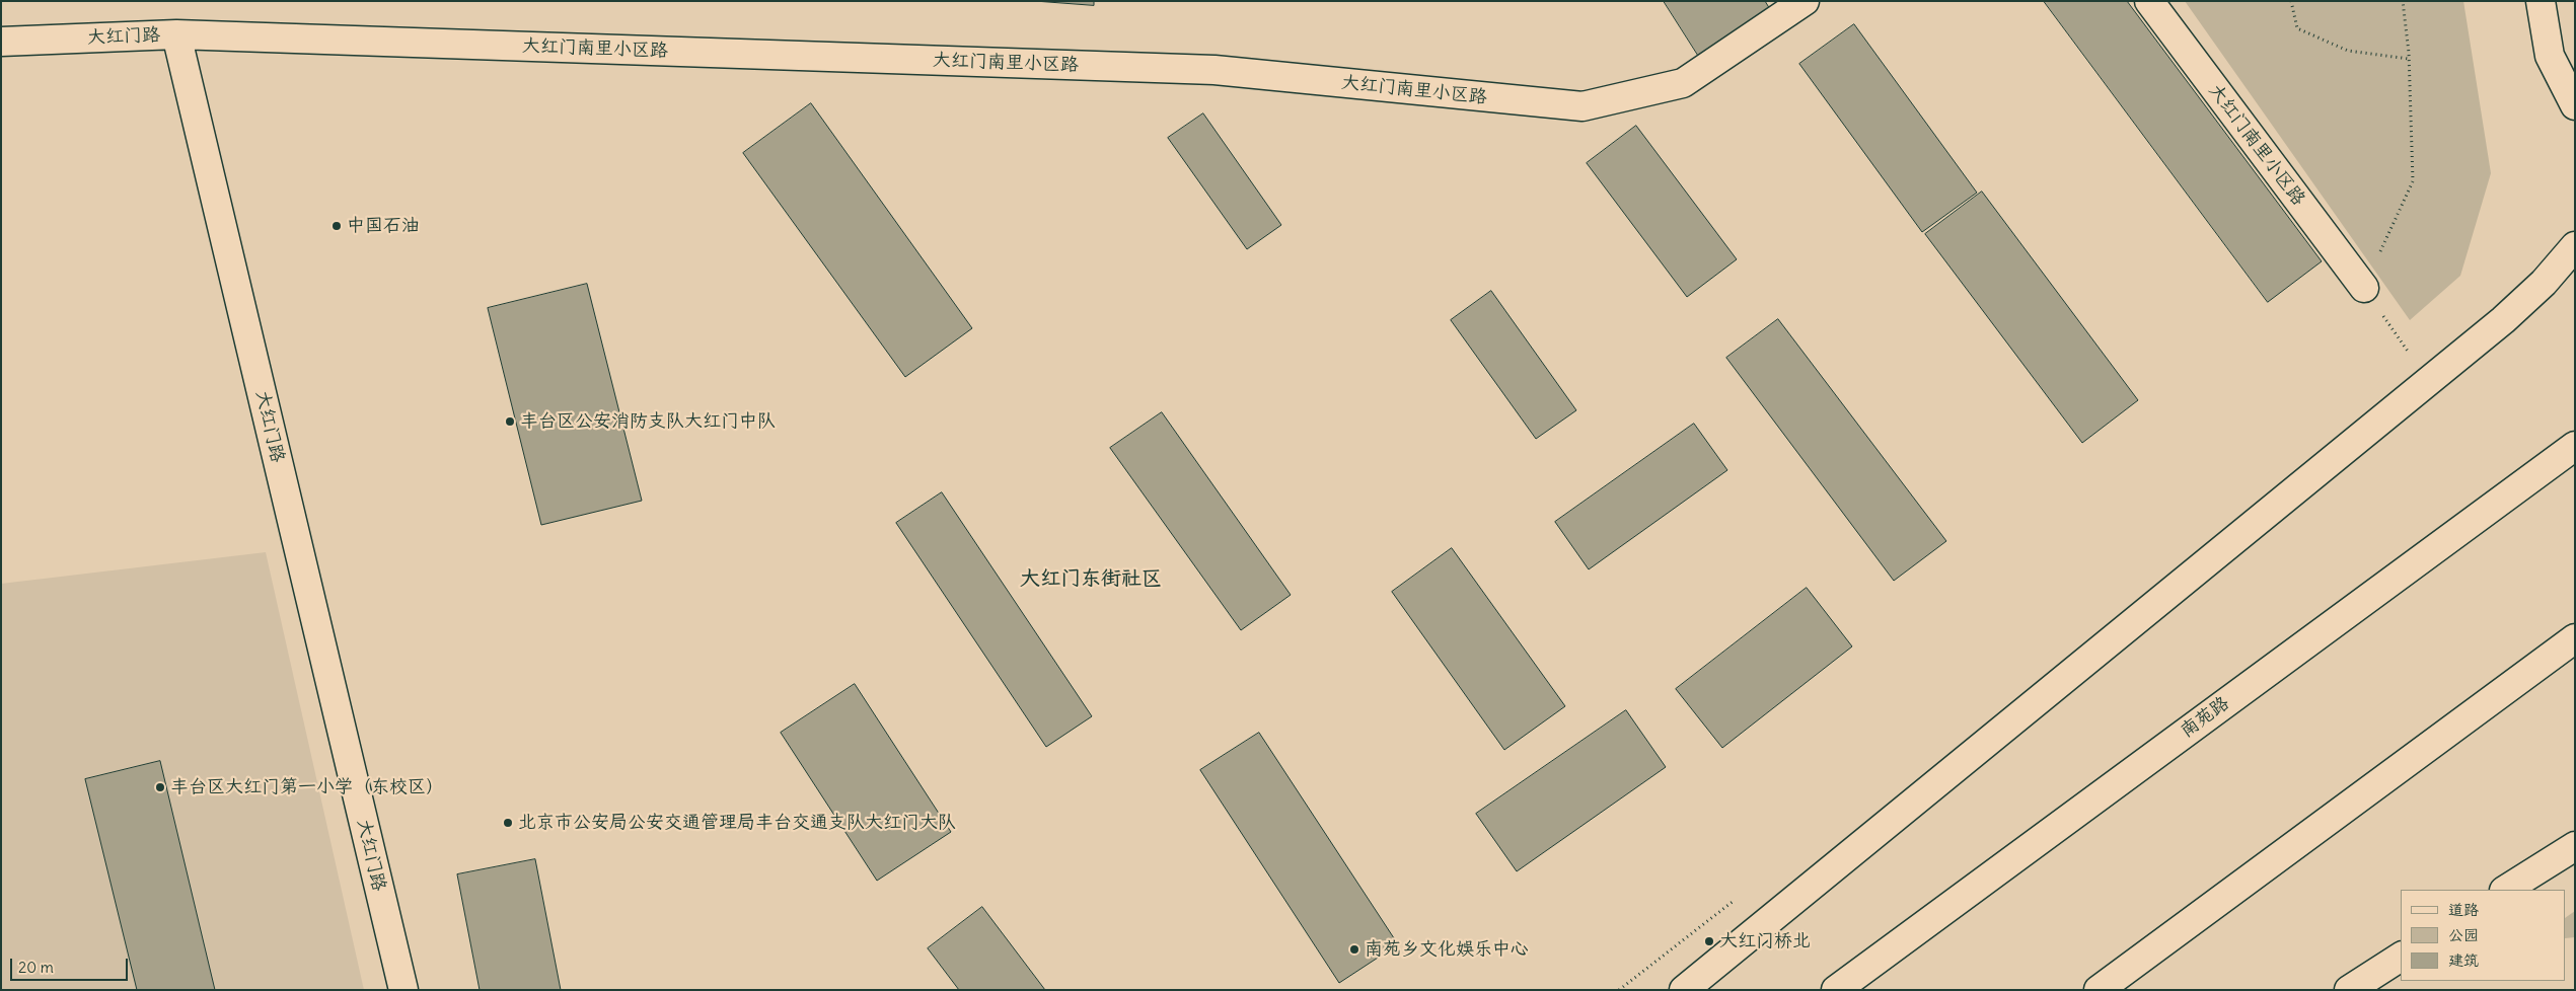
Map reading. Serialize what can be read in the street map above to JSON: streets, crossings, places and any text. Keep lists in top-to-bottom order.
{
  "streets": {
    "main road": ["大红门路", "大红门南里小区路", "南苑路"]
  },
  "crossings": [
    ["大红门路", "大红门南里小区路"]
  ],
  "districts": ["大红门东街社区"],
  "places": [
    "中国石油",
    "丰台区公安消防支队大红门中队",
    "丰台区大红门第一小学（东校区）",
    "北京市公安局公安交通管理局丰台交通支队大红门大队",
    "大红门桥北",
    "南苑乡文化娱乐中心"
  ],
  "legend": ["道路", "公园", "建筑"],
  "scale_bar": "20 m"
}
